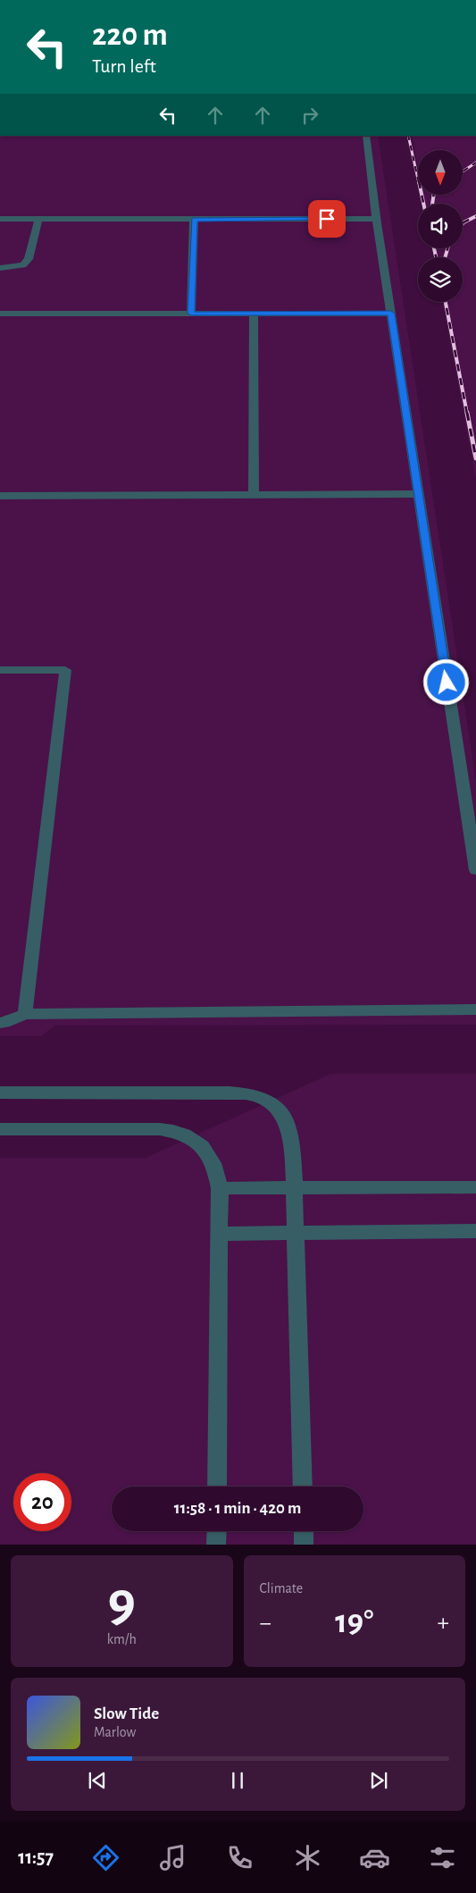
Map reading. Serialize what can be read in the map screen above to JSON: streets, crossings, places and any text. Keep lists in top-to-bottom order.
{
  "north": "bottom",
  "page": {
    "turn": ["220 m", "Turn left"],
    "limit": "20",
    "trip": "11:58 · 1 min · 420 m",
    "tile": [
      ["9", "km/h"],
      "Climate"
    ],
    "heat": ["−", "19°", "+"],
    "song": ["Slow Tide", "Marlow"],
    "tabs": "11:57"
  }
}
